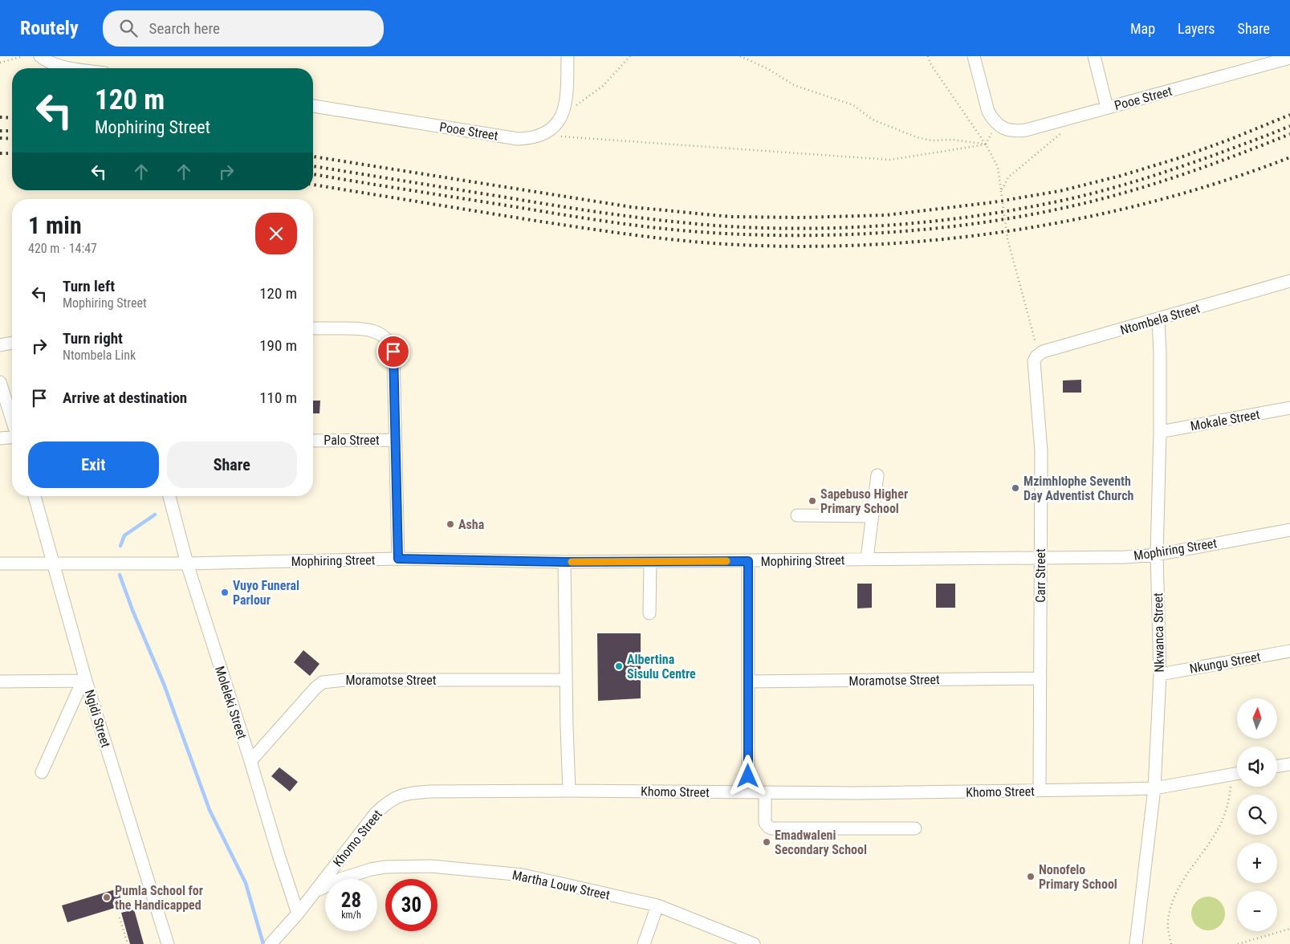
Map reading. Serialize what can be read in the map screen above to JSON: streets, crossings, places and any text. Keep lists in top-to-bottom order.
{
  "streets": {
    "street": [
      "Pooe Street",
      "Ntombela Street",
      "Mokale Street",
      "Palo Street",
      "Mophiring Street",
      "Carr Street",
      "Nkwanca Street",
      "Nkungu Street",
      "Moramotse Street",
      "Moleleki Street",
      "Ngidi Street",
      "Khomo Street",
      "Martha Louw Street"
    ]
  },
  "crossings": [
    ["Ntombela Street", "Carr Street"],
    ["Ntombela Street", "Nkwanca Street"],
    ["Mokale Street", "Nkwanca Street"],
    ["Mophiring Street", "Carr Street"],
    ["Mophiring Street", "Nkwanca Street"],
    ["Mophiring Street", "Moleleki Street"],
    ["Mophiring Street", "Ngidi Street"],
    ["Carr Street", "Moramotse Street"],
    ["Carr Street", "Khomo Street"],
    ["Nkwanca Street", "Nkungu Street"],
    ["Nkwanca Street", "Khomo Street"],
    ["Moramotse Street", "Moleleki Street"],
    ["Moleleki Street", "Khomo Street"],
    ["Khomo Street", "Martha Louw Street"]
  ],
  "places": [
    "Mzimhlophe Seventh Day Adventist Church",
    "Sapebuso Higher Primary School",
    "Asha",
    "Vuyo Funeral Parlour",
    "Albertina Sisulu Centre",
    "Emadwaleni Secondary School",
    "Nonofelo Primary School",
    "Pumla School for the Handicapped"
  ],
  "north": "top",
  "page": {
    "header": "Routely",
    "search": "Search here",
    "nav": ["Map", "Layers", "Share"],
    "turn": ["120 m", "Mophiring Street"],
    "heading": ["1 min", "420 m · 14:47"],
    "list": [
      {
        "name": "Turn left",
        "note": "Mophiring Street",
        "value": "120 m"
      },
      {
        "name": "Turn right",
        "note": "Ntombela Link",
        "value": "190 m"
      },
      {
        "name": "Arrive at destination",
        "value": "110 m"
      }
    ],
    "buttons": ["Exit", "Share"],
    "map_buttons": ["+", "−"],
    "speed": "28 km/h",
    "limit": "30"
  }
}
